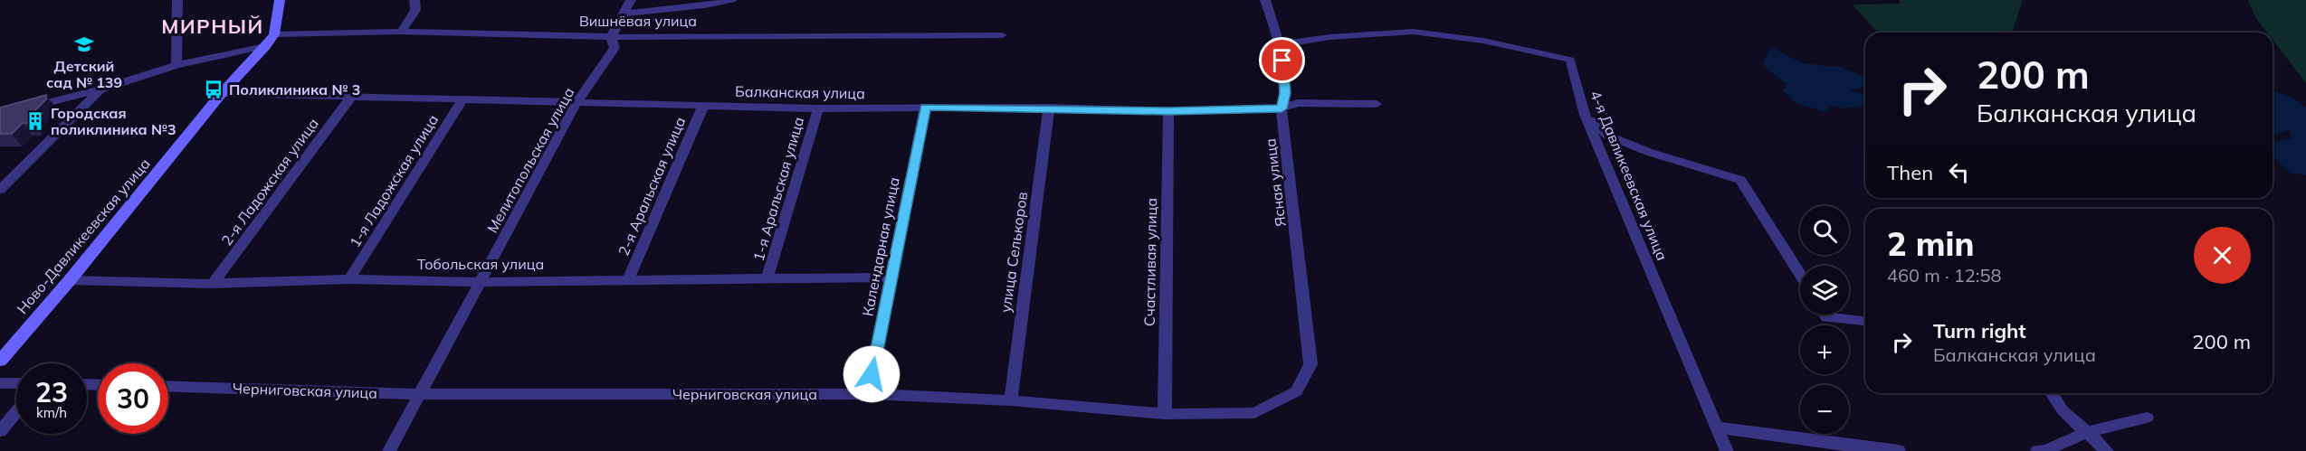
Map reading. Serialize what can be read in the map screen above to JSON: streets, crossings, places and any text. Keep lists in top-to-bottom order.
{
  "streets": {
    "street": [
      "Вишнёвая улица",
      "Балканская улица",
      "Мелитопольская улица",
      "4-я Давликеевская улица",
      "1-я Ладожская улица",
      "2-я Ладожская улица",
      "Ясная улица",
      "2-я Аральская улица",
      "1-я Аральская улица",
      "Ново-Давликеевская улица",
      "Календарная улица",
      "улица Селькоров",
      "Счастливая улица",
      "Тобольская улица",
      "Черниговская улица"
    ]
  },
  "crossings": [
    ["Вишнёвая улица", "Мелитопольская улица"],
    ["Вишнёвая улица", "Ново-Давликеевская улица"],
    ["Балканская улица", "Мелитопольская улица"],
    ["Балканская улица", "1-я Ладожская улица"],
    ["Балканская улица", "2-я Ладожская улица"],
    ["Балканская улица", "Ясная улица"],
    ["Балканская улица", "2-я Аральская улица"],
    ["Балканская улица", "1-я Аральская улица"],
    ["Балканская улица", "Ново-Давликеевская улица"],
    ["Балканская улица", "Календарная улица"],
    ["Балканская улица", "улица Селькоров"],
    ["Балканская улица", "Счастливая улица"],
    ["Мелитопольская улица", "Тобольская улица"],
    ["Мелитопольская улица", "Черниговская улица"],
    ["4-я Давликеевская улица", "Ясная улица"],
    ["1-я Ладожская улица", "Тобольская улица"],
    ["2-я Ладожская улица", "Тобольская улица"],
    ["Ясная улица", "Черниговская улица"],
    ["2-я Аральская улица", "Тобольская улица"],
    ["1-я Аральская улица", "Тобольская улица"],
    ["Ново-Давликеевская улица", "Тобольская улица"],
    ["Календарная улица", "Тобольская улица"],
    ["Календарная улица", "Черниговская улица"],
    ["улица Селькоров", "Черниговская улица"],
    ["Счастливая улица", "Черниговская улица"]
  ],
  "districts": ["МИРНЫЙ"],
  "places": {
    "school or university": ["Детский сад № 139"],
    "bus stop": ["Поликлиника № 3"],
    "building": ["Городская поликлиника №3"]
  },
  "page": {
    "turn": ["200 m", "Балканская улица"],
    "then": "Then",
    "map_buttons": ["+", "−"],
    "heading": ["2 min", "460 m · 12:58"],
    "list": [
      {
        "name": "Turn right",
        "note": "Балканская улица",
        "value": "200 m"
      }
    ],
    "speed": "23 km/h",
    "limit": "30"
  }
}
